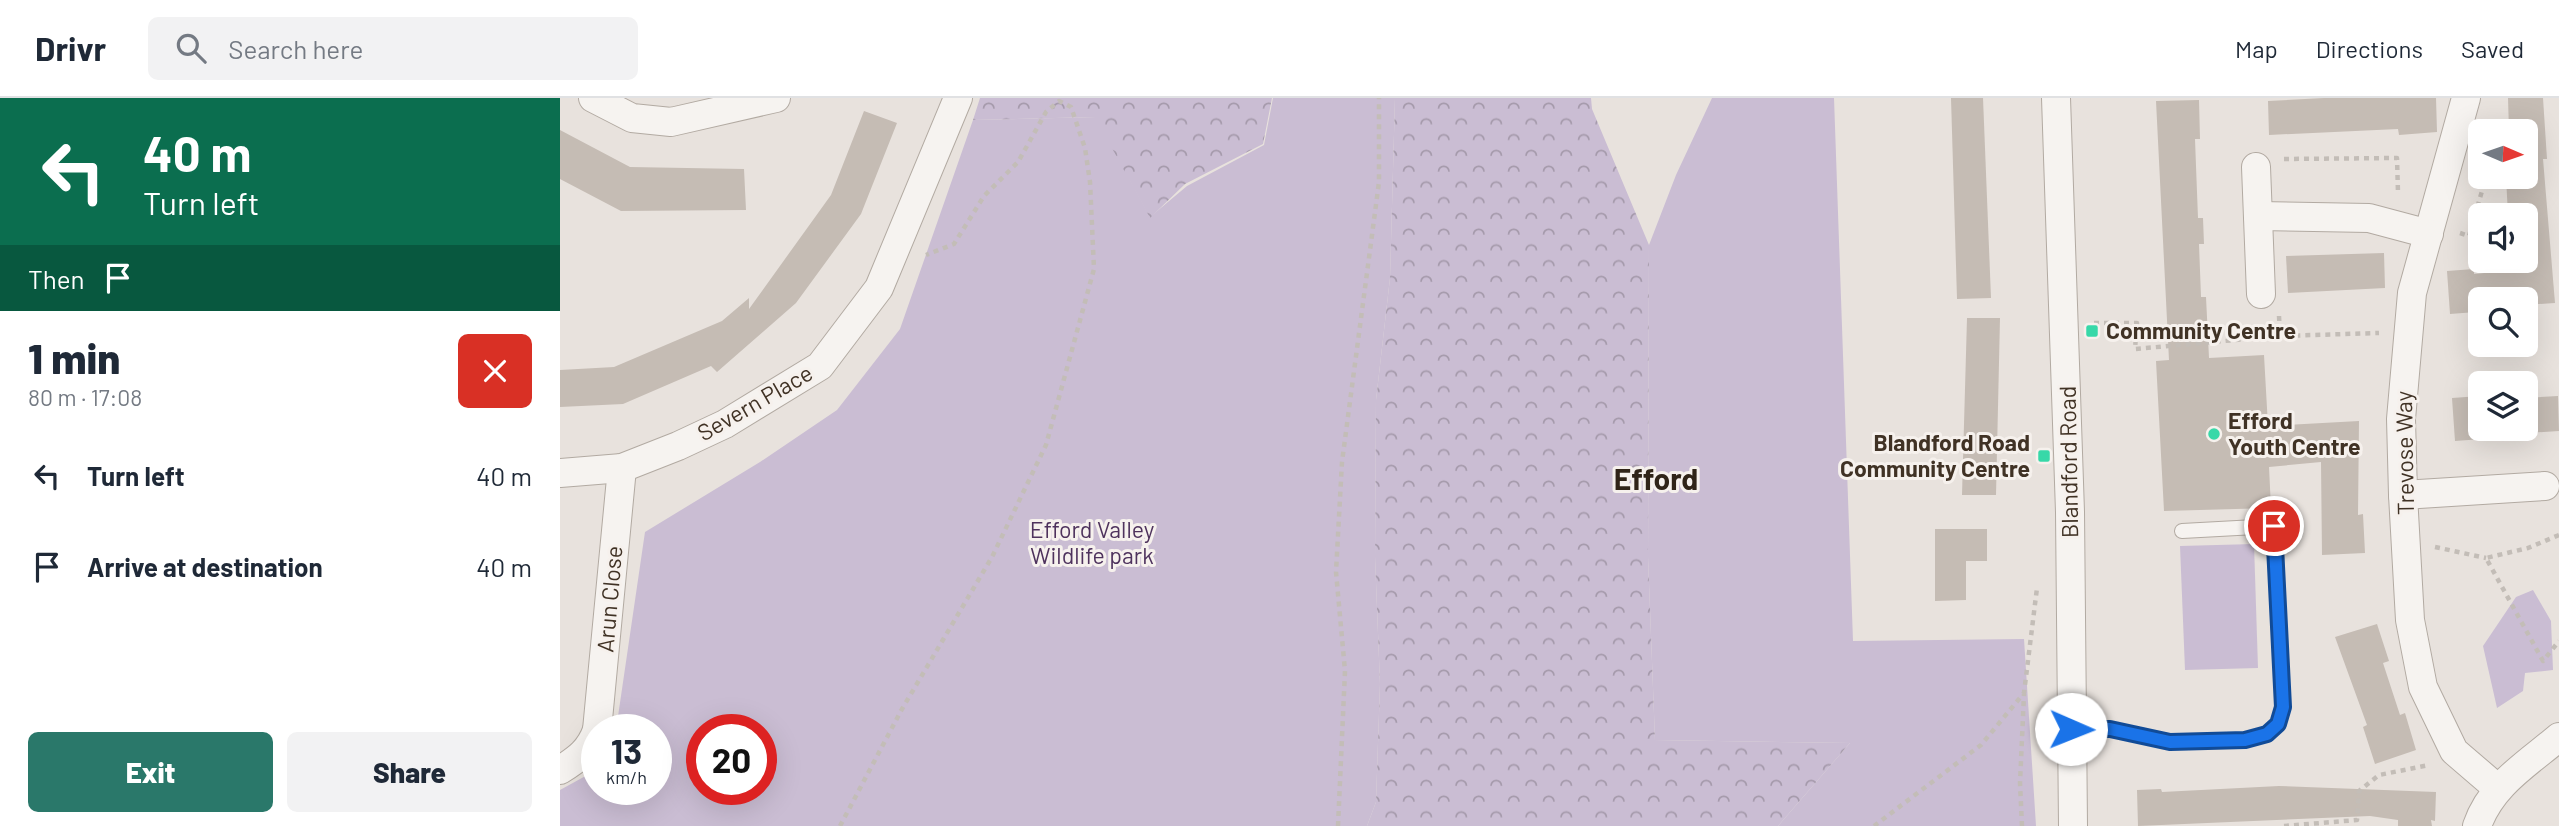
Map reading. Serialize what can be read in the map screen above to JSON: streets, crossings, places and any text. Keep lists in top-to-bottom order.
{
  "streets": {
    "street": [
      "Severn Place",
      "Trevose Way",
      "Blandford Road",
      "Arun Close"
    ]
  },
  "crossings": [
    ["Severn Place", "Arun Close"]
  ],
  "districts": ["Efford"],
  "parks": ["Efford Valley Wildlife park"],
  "places": {
    "transit": ["Community Centre", "Blandford Road Community Centre"],
    "other": ["Efford Youth Centre"]
  },
  "north": "right",
  "page": {
    "header": "Drivr",
    "search": "Search here",
    "nav": ["Map", "Directions", "Saved"],
    "turn": ["40 m", "Turn left"],
    "then": "Then",
    "heading": ["1 min", "80 m · 17:08"],
    "list": [
      {
        "name": "Turn left",
        "value": "40 m"
      },
      {
        "name": "Arrive at destination",
        "value": "40 m"
      }
    ],
    "speed": "13 km/h",
    "limit": "20",
    "buttons": ["Exit", "Share"]
  }
}
